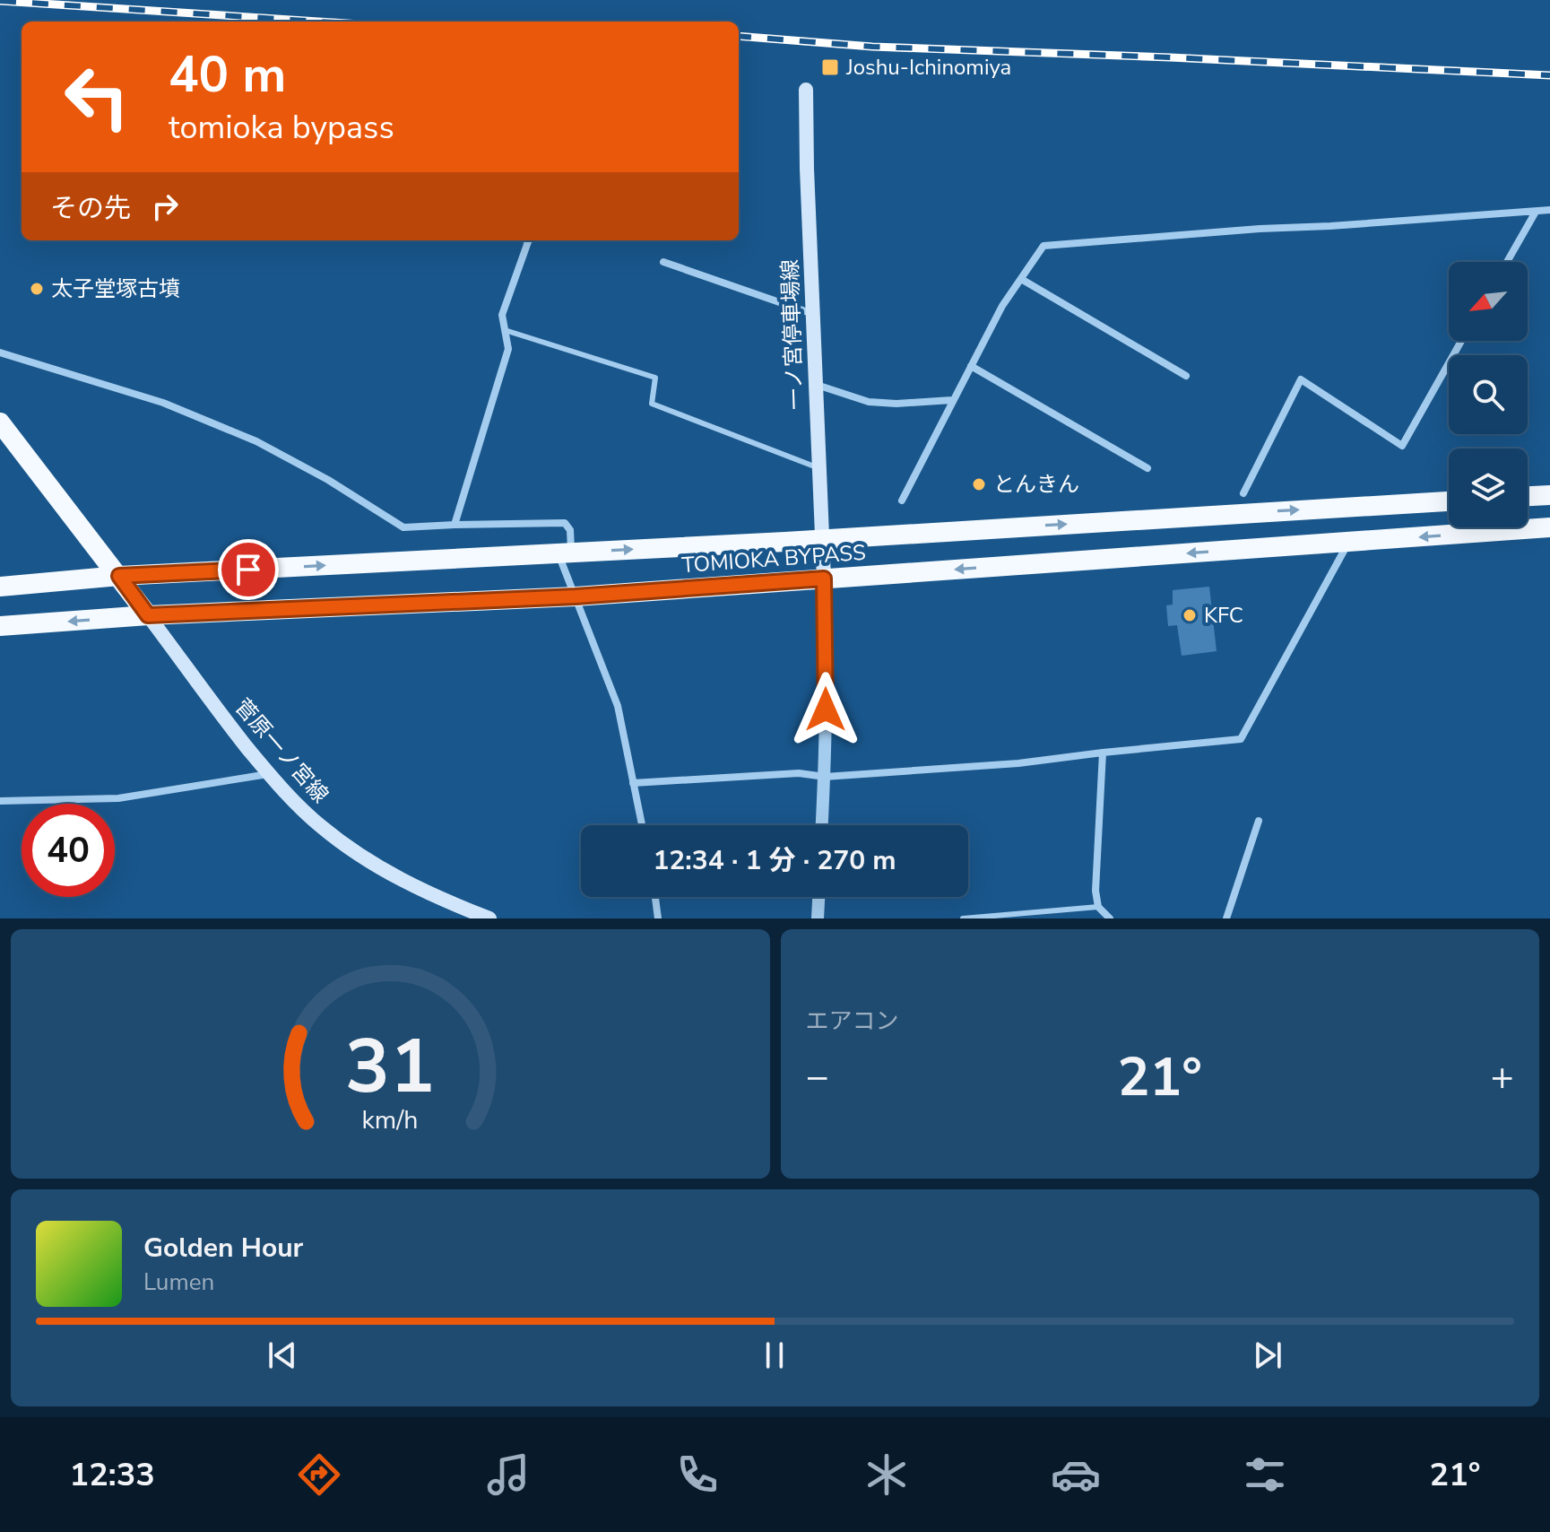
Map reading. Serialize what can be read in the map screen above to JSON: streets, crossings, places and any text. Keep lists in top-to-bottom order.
{
  "streets": {
    "highway": ["TOMIOKA BYPASS"],
    "main road": ["一ノ宮停車場線", "菅原一ノ宮線"]
  },
  "crossings": [
    ["一ノ宮停車場線", "TOMIOKA BYPASS"],
    ["TOMIOKA BYPASS", "菅原一ノ宮線"]
  ],
  "places": {
    "transit": ["Joshu-Ichinomiya"],
    "other": ["太子堂塚古墳", "とんきん", "KFC"]
  },
  "north": "bottom left",
  "page": {
    "turn": ["40 m", "tomioka bypass"],
    "then": "その先",
    "limit": "40",
    "trip": "12:34 · 1 分 · 270 m",
    "tile": "エアコン",
    "heat": ["−", "21°", "+"],
    "song": ["Golden Hour", "Lumen"],
    "tabs": ["12:33", "21°"],
    "gauge": ["31", "km/h"]
  }
}
